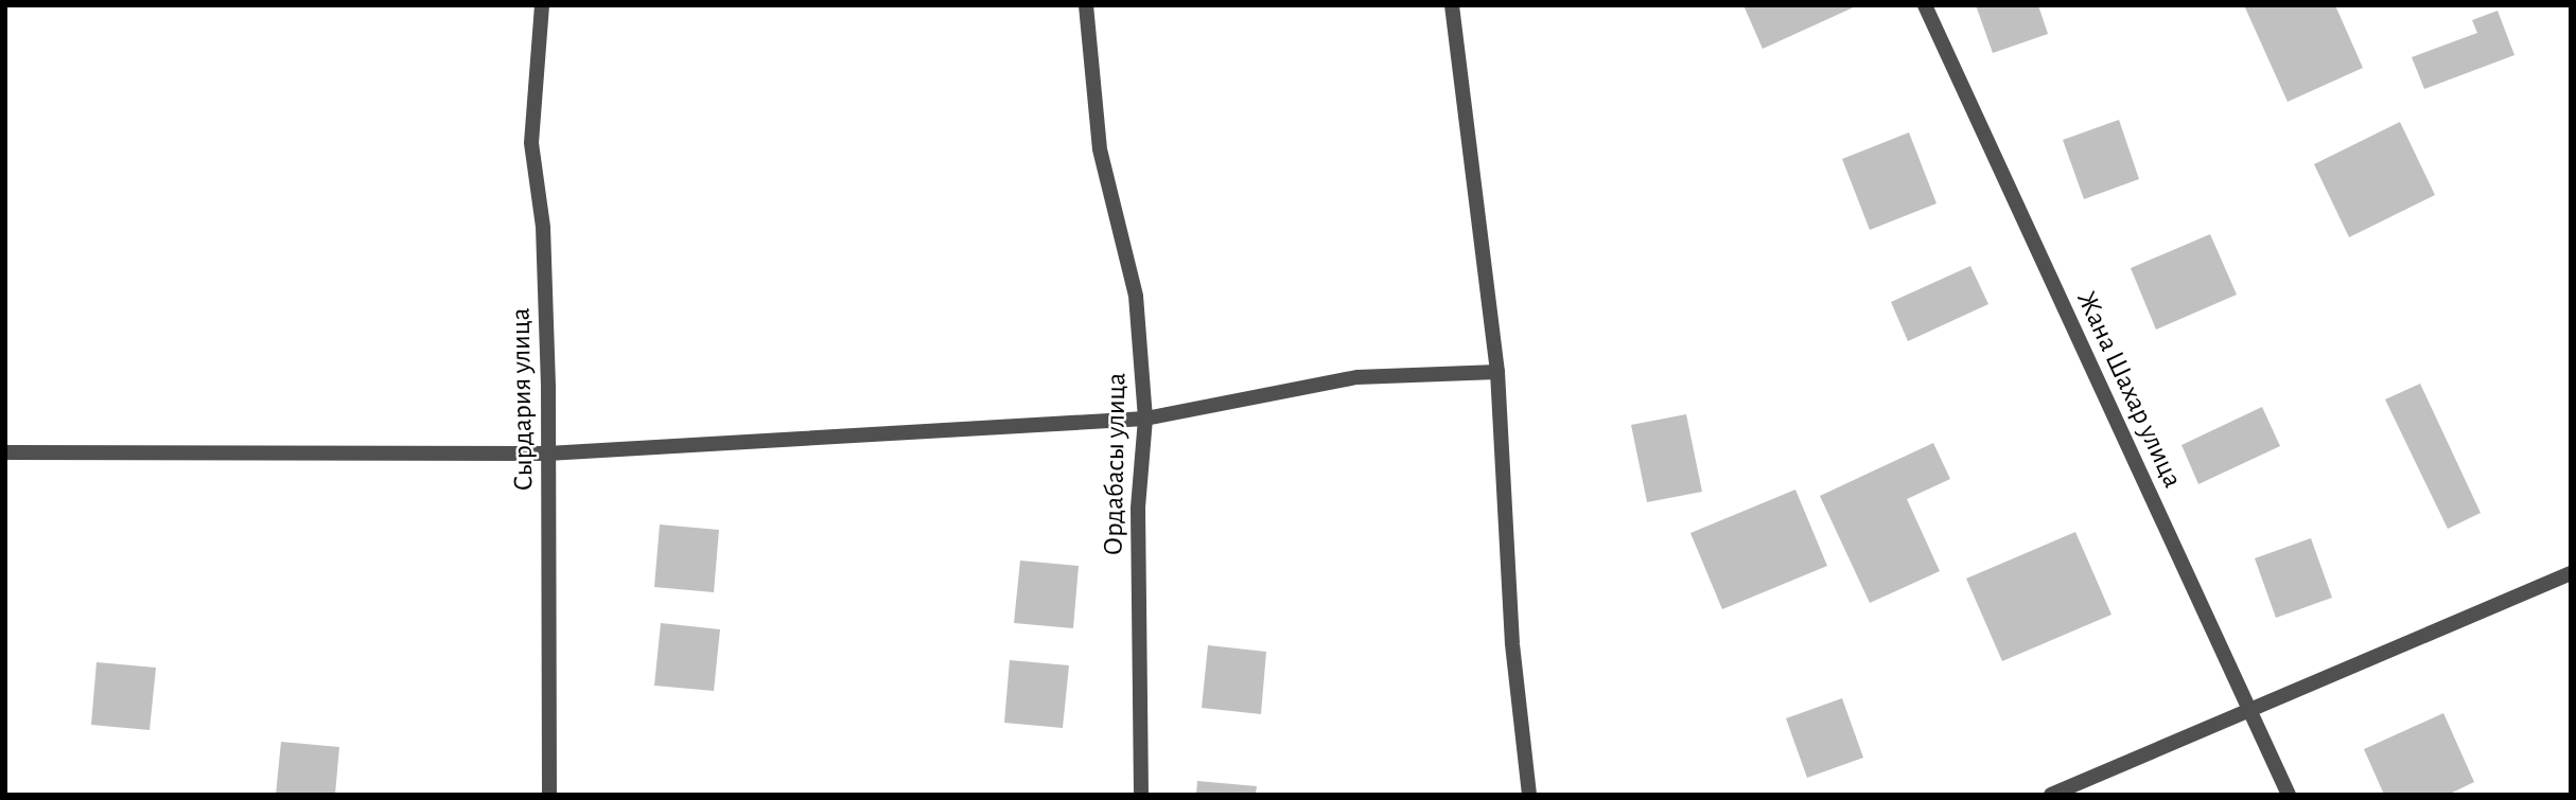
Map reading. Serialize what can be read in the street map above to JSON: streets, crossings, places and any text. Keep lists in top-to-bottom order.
{
  "streets": {
    "street": ["Жана Шахар улица", "Сырдария улица", "Ордабасы улица"]
  }
}
